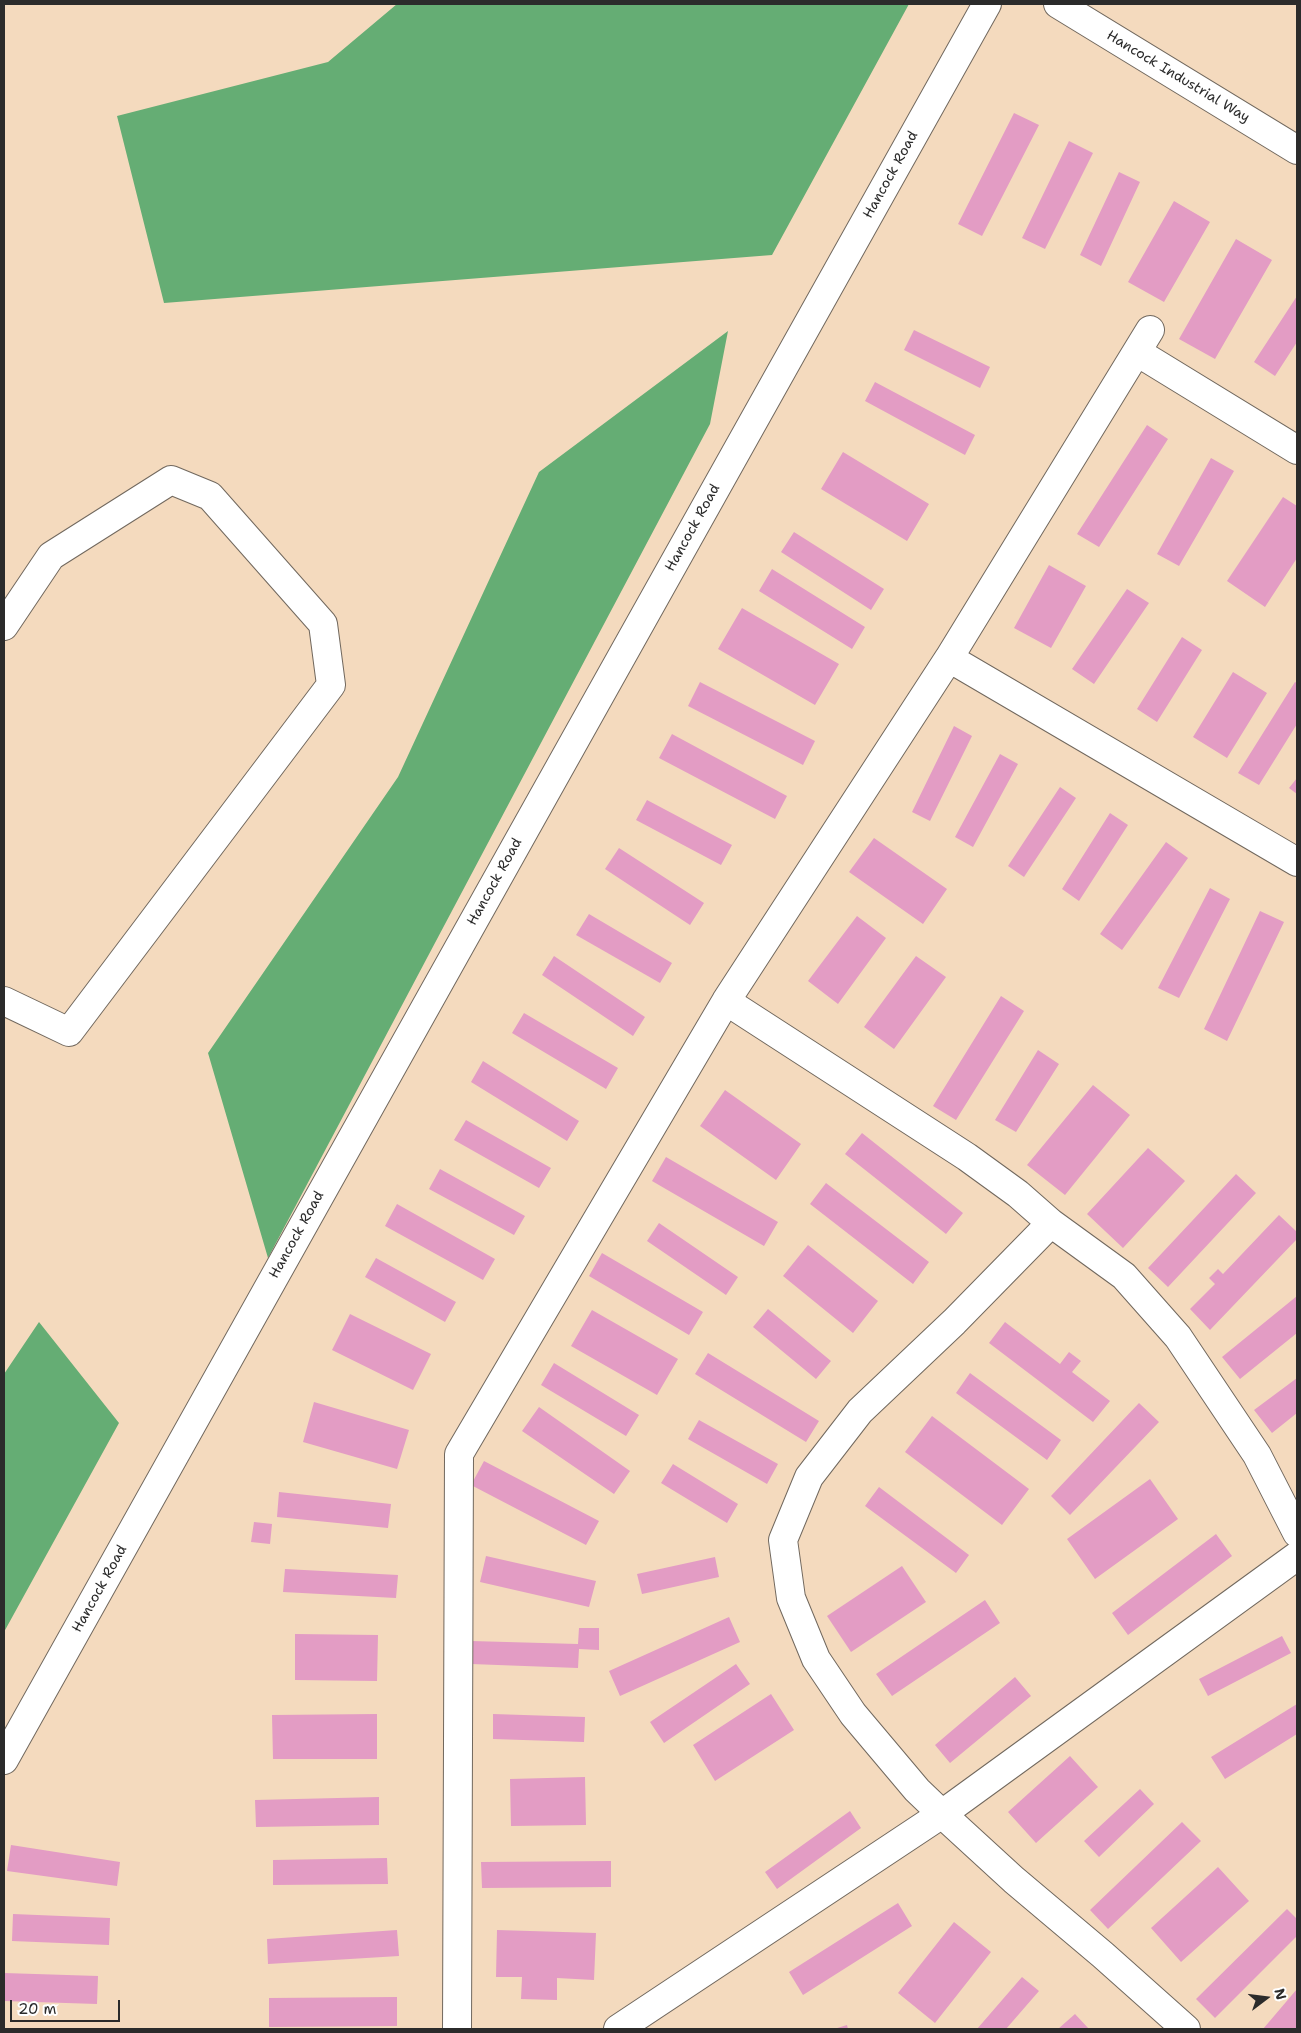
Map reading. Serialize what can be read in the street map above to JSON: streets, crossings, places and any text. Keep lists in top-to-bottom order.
{
  "streets": {
    "street": ["Hancock Industrial Way", "Hancock Road"]
  },
  "scale_bar": "20 m",
  "north": "right"
}
